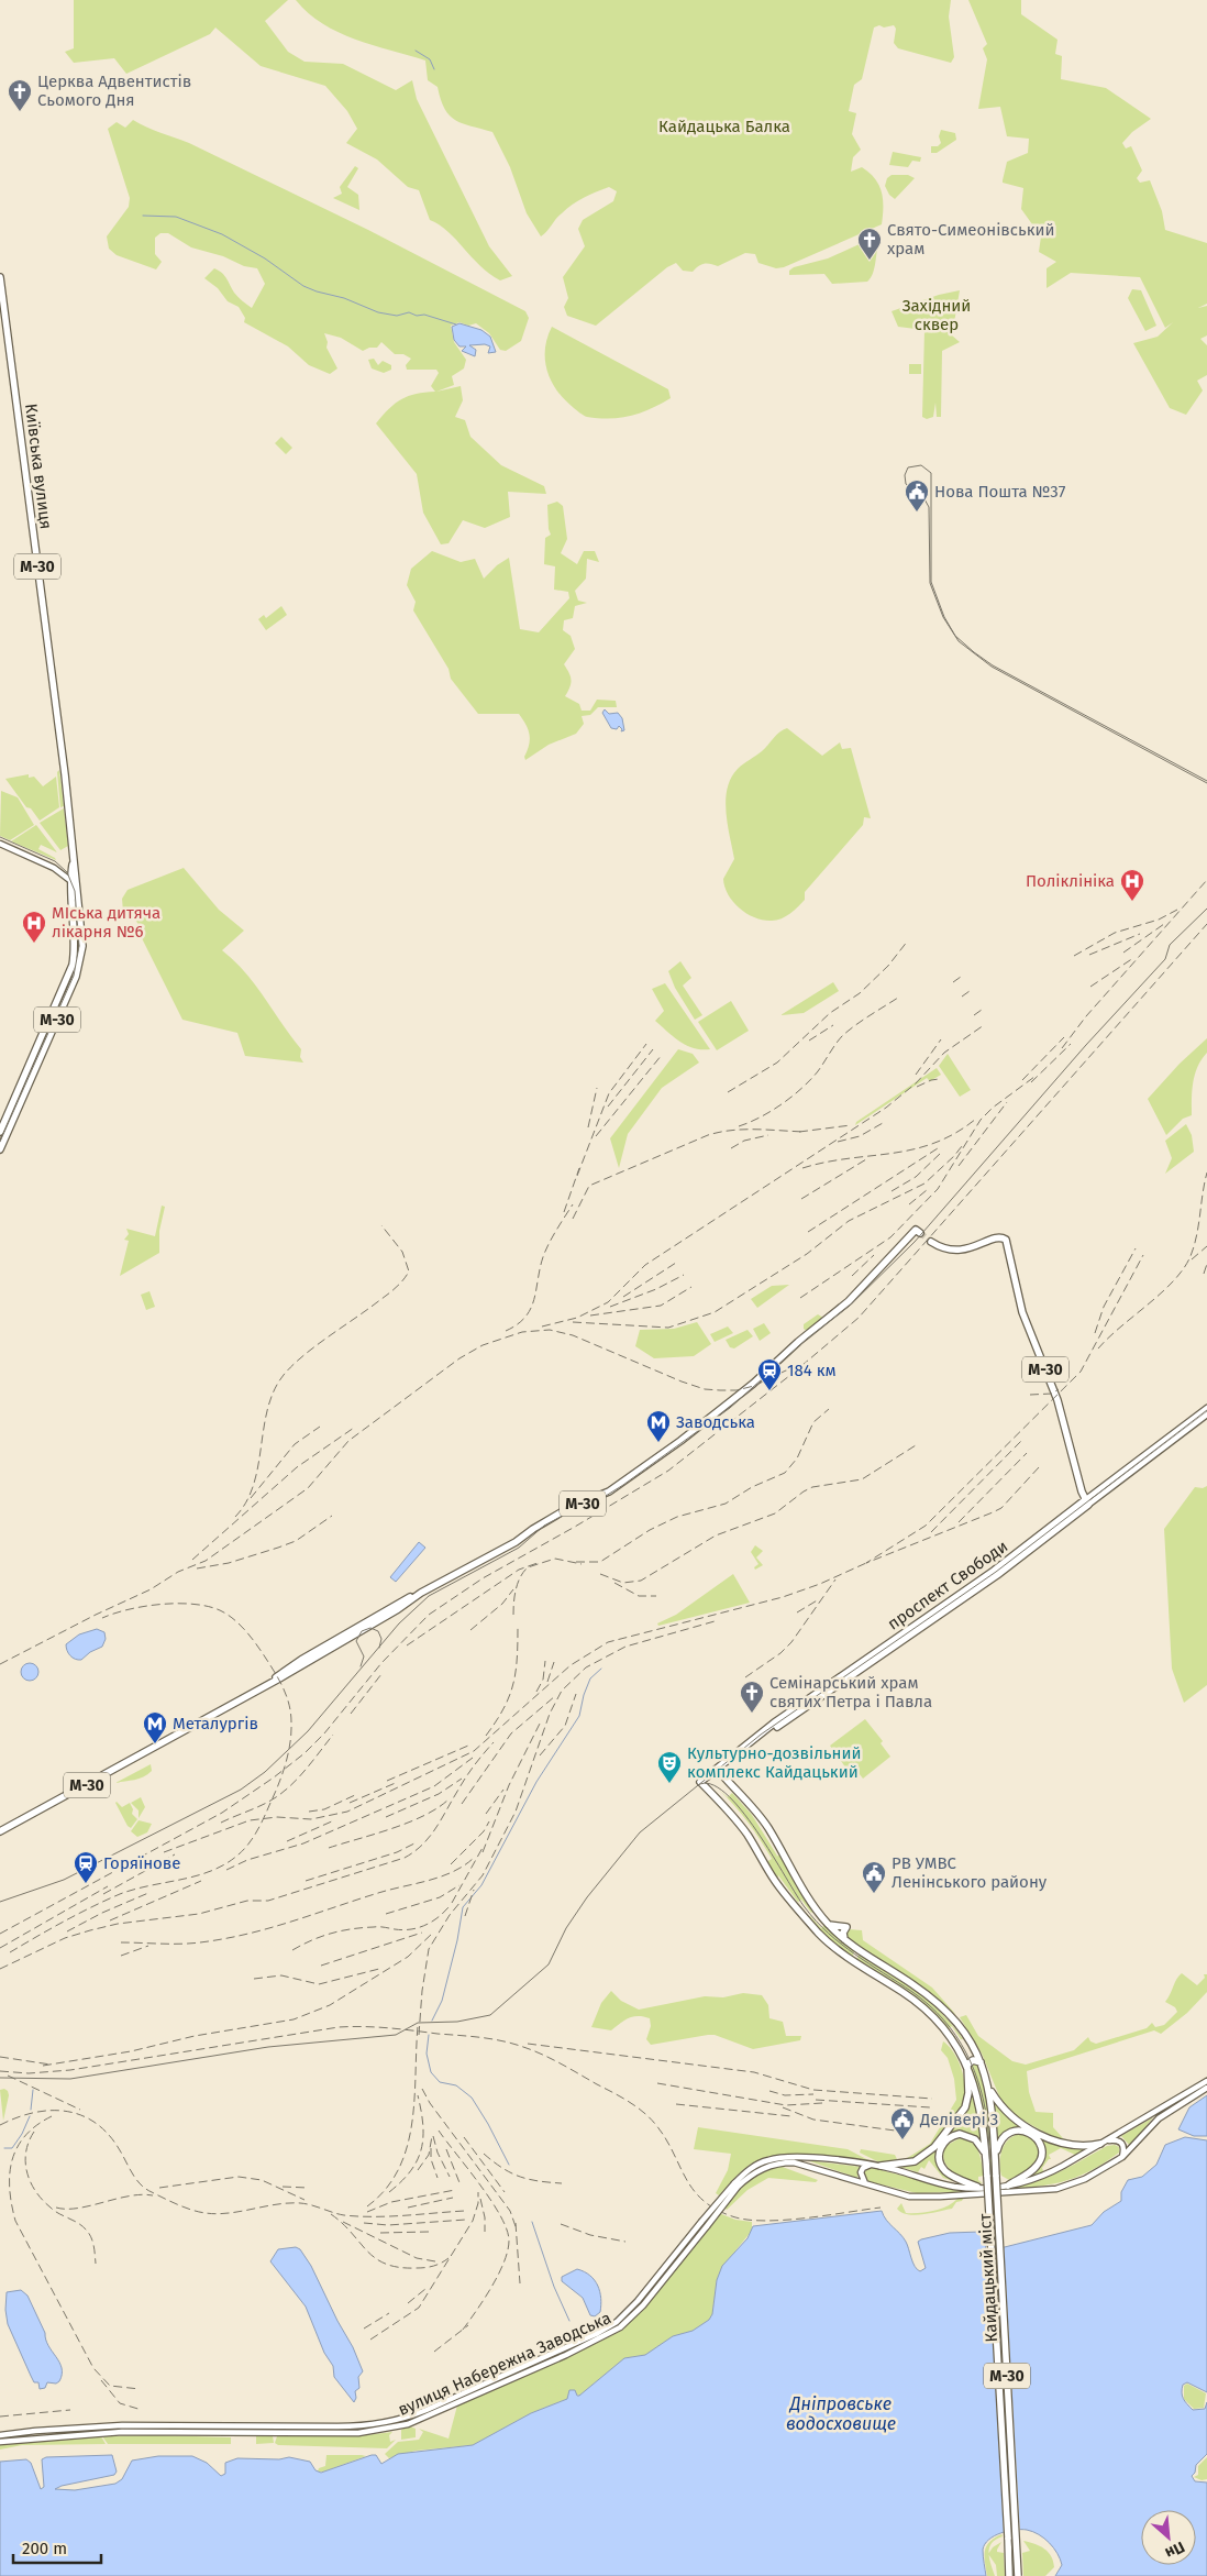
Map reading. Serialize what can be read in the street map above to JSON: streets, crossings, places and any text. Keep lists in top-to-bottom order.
{
  "streets": {
    "highway": [
      "Київська вулиця",
      "М-30",
      "проспект Свободи",
      "Кайдацький міст"
    ],
    "main road": ["вулиця Набережна Заводська"]
  },
  "crossings": [
    ["Київська вулиця", "М-30"],
    ["М-30", "проспект Свободи"],
    ["М-30", "Кайдацький міст"]
  ],
  "water": ["Дніпровське водосховище"],
  "parks": ["Кайдацька Балка", "Західний сквер"],
  "places": {
    "church": ["Церква Адвентистів Сьомого Дня", "Свято-Симеонівський храм", "Семінарський храм святих Петра і Павла"],
    "public building": ["Нова Пошта №37", "РВ УМВС Ленінського району", "Делівері 3"],
    "hospital": ["Поліклініка", "МІська дитяча лікарня №6"],
    "station": ["184 км", "Горяїнове"],
    "metro station": ["Заводська", "Металургів"],
    "theatre": ["Культурно-дозвільний комплекс Кайдацький"]
  },
  "scale_bar": "200 m",
  "north": "bottom right"
}
